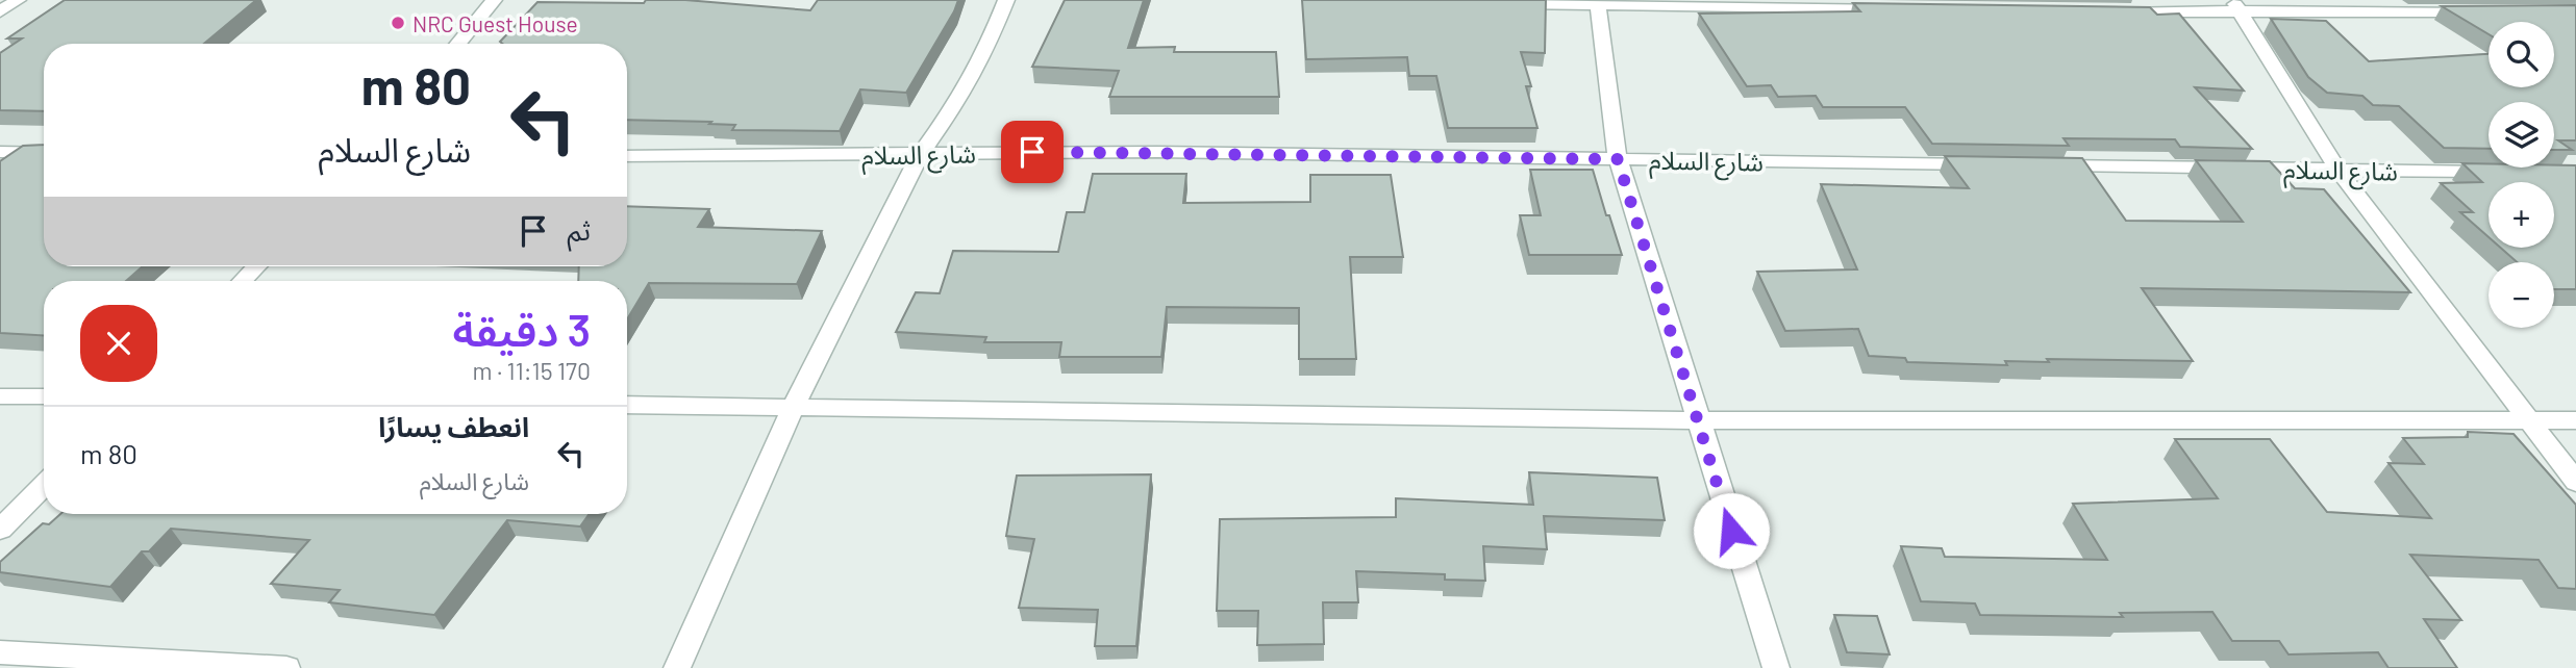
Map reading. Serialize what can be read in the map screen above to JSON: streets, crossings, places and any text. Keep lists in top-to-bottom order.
{
  "streets": {
    "street": ["شارع السلام"]
  },
  "places": ["NRC Guest House"],
  "page": {
    "map_buttons": ["+", "−"],
    "turn": ["80 m", "شارع السلام"],
    "then": "ثم",
    "heading": ["3 دقيقة", "170 m · 11:15"],
    "list": [
      {
        "name": "انعطف يسارًا",
        "note": "شارع السلام",
        "value": "80 m"
      }
    ]
  }
}
